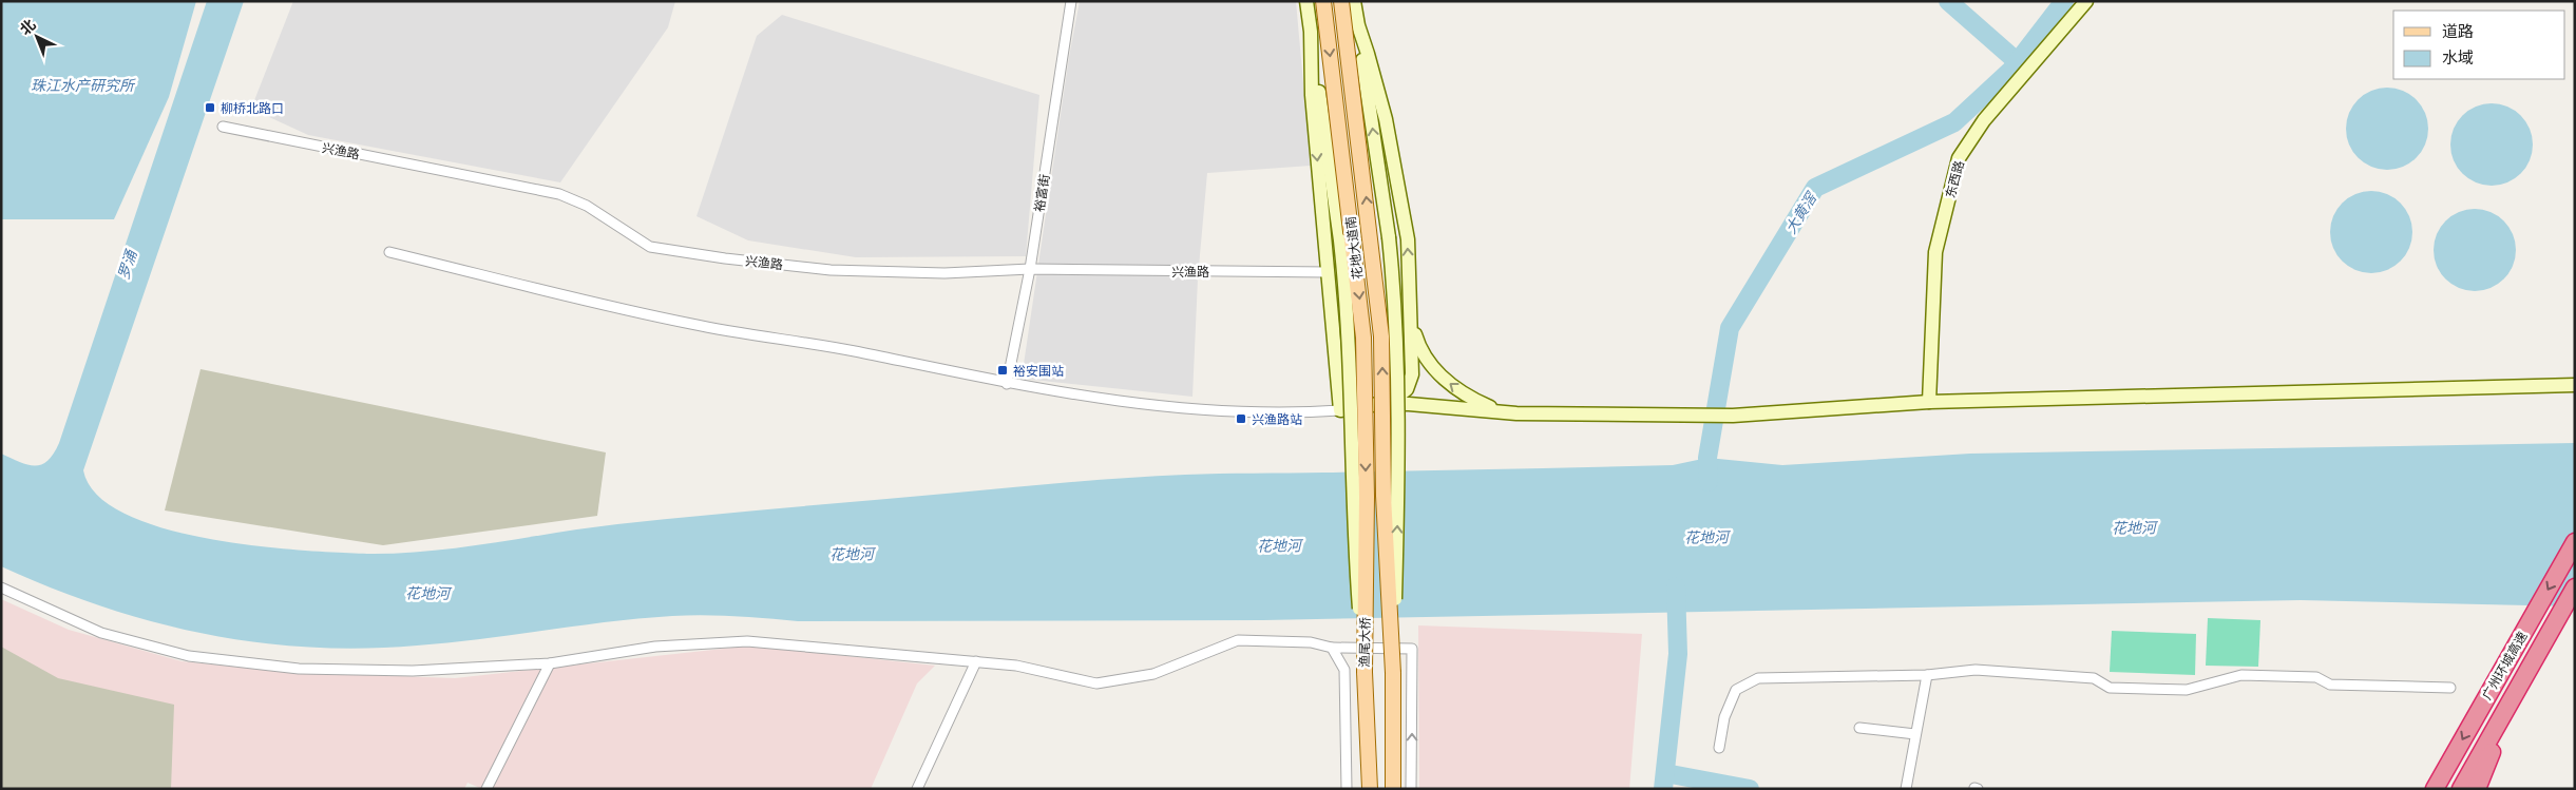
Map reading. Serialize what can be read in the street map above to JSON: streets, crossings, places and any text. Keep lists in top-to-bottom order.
{
  "streets": {
    "highway": ["广州环城高速"],
    "main road": ["花地大道南", "渔尾大桥"],
    "street": ["兴渔路", "东西路", "裕富街"]
  },
  "crossings": [
    ["兴渔路", "裕富街"],
    ["兴渔路", "花地大道南"],
    ["花地大道南", "渔尾大桥"]
  ],
  "water": [
    "珠江水产研究所",
    "大黄滘",
    "罗涌",
    "花地河"
  ],
  "places": {
    "transit": ["柳桥北路口", "裕安围站", "兴渔路站"]
  },
  "legend": ["道路", "水域"],
  "north": "top left"
}
